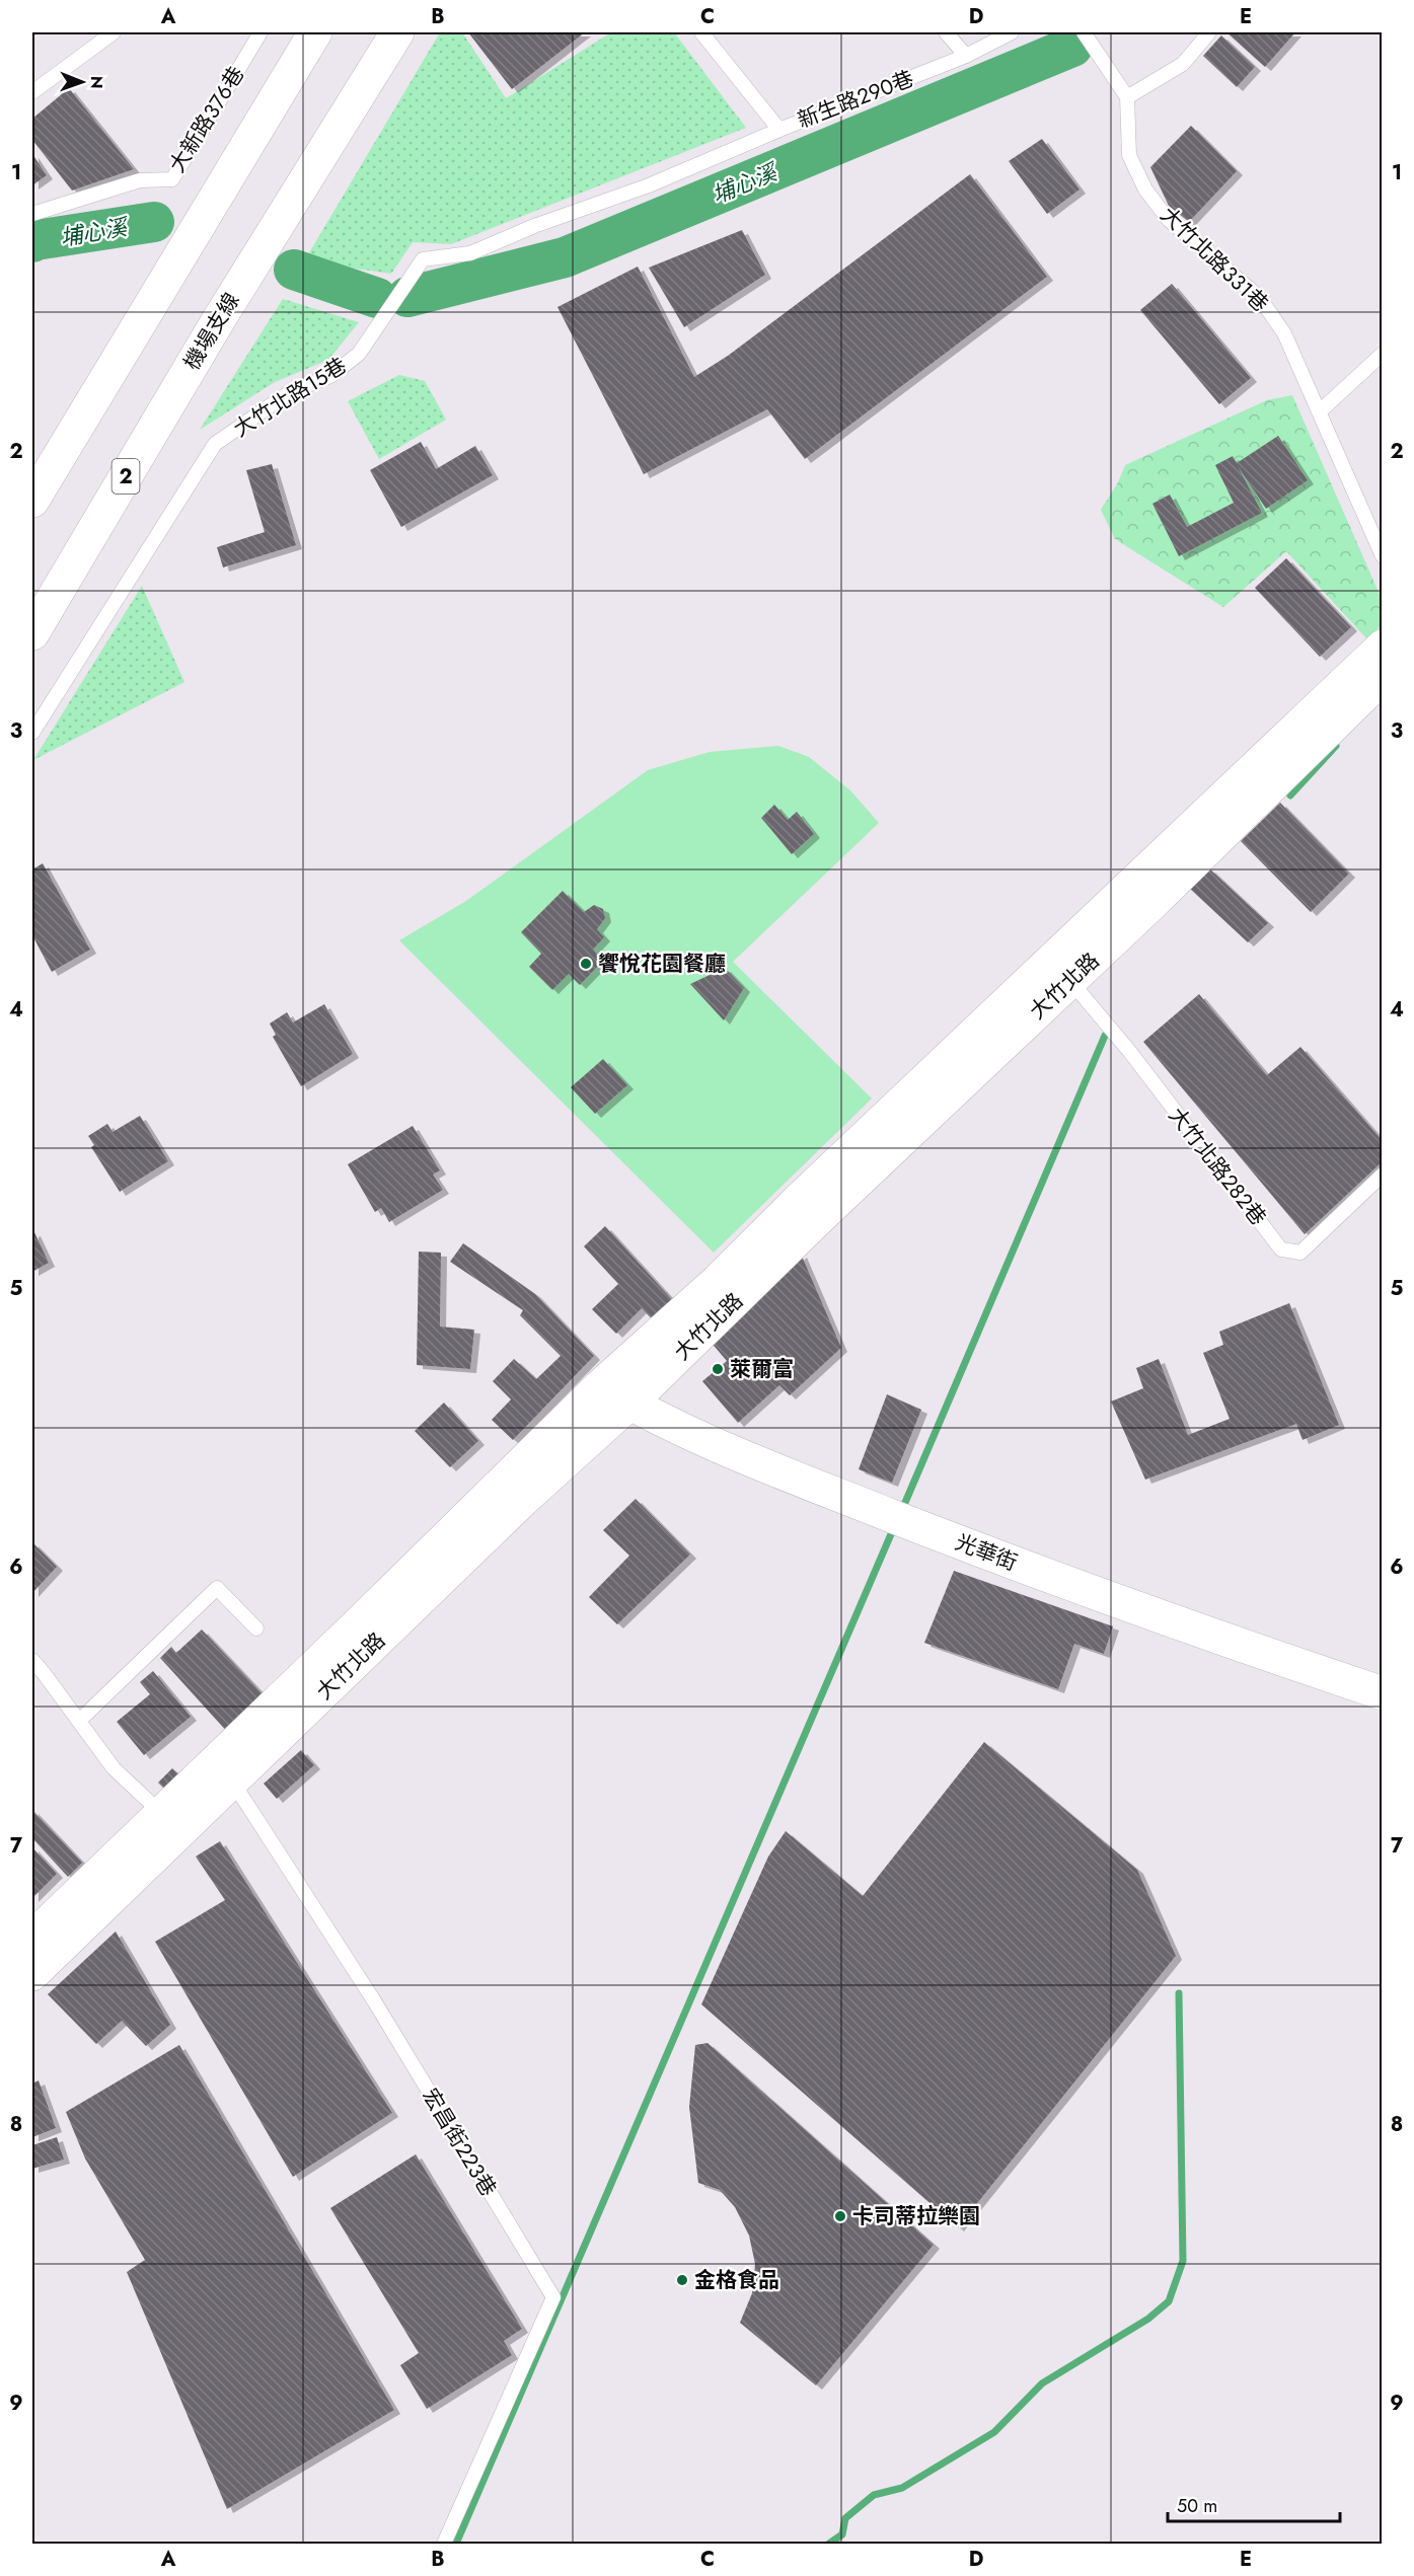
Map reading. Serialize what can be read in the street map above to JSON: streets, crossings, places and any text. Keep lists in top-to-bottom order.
{
  "streets": {
    "main road": [
      "機場支線",
      "2",
      "大竹北路",
      "光華街"
    ],
    "lane": [
      "新生路290巷",
      "大新路376巷",
      "大竹北路331巷",
      "大竹北路15巷",
      "大竹北路282巷",
      "宏昌街223巷"
    ]
  },
  "crossings": [
    ["新生路290巷", "大竹北路15巷"],
    ["大竹北路", "大竹北路282巷"],
    ["大竹北路", "光華街"],
    ["大竹北路", "宏昌街223巷"]
  ],
  "water": ["埔心溪"],
  "places": [
    "饗悅花園餐廳",
    "萊爾富",
    "卡司蒂拉樂園",
    "金格食品"
  ],
  "scale_bar": "50 m",
  "north": "right",
  "grid": {
    "columns": [
      "A",
      "B",
      "C",
      "D",
      "E"
    ],
    "rows": [
      "1",
      "2",
      "3",
      "4",
      "5",
      "6",
      "7",
      "8",
      "9"
    ]
  }
}
